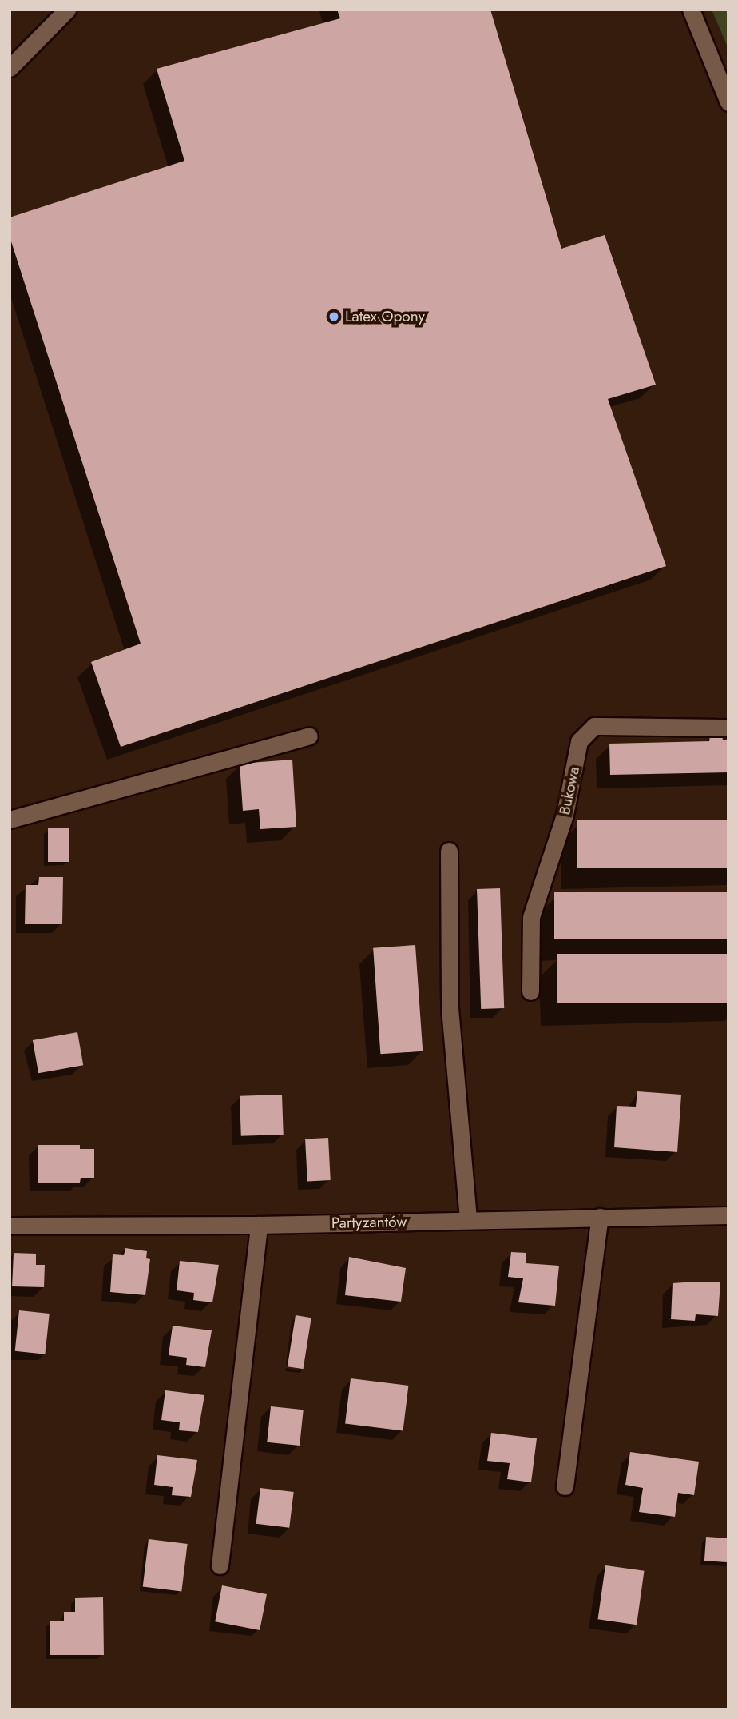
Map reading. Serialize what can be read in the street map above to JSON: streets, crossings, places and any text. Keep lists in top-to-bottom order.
{
  "streets": {
    "street": ["Bukowa", "Partyzantów"]
  },
  "places": ["Latex Opony"]
}
